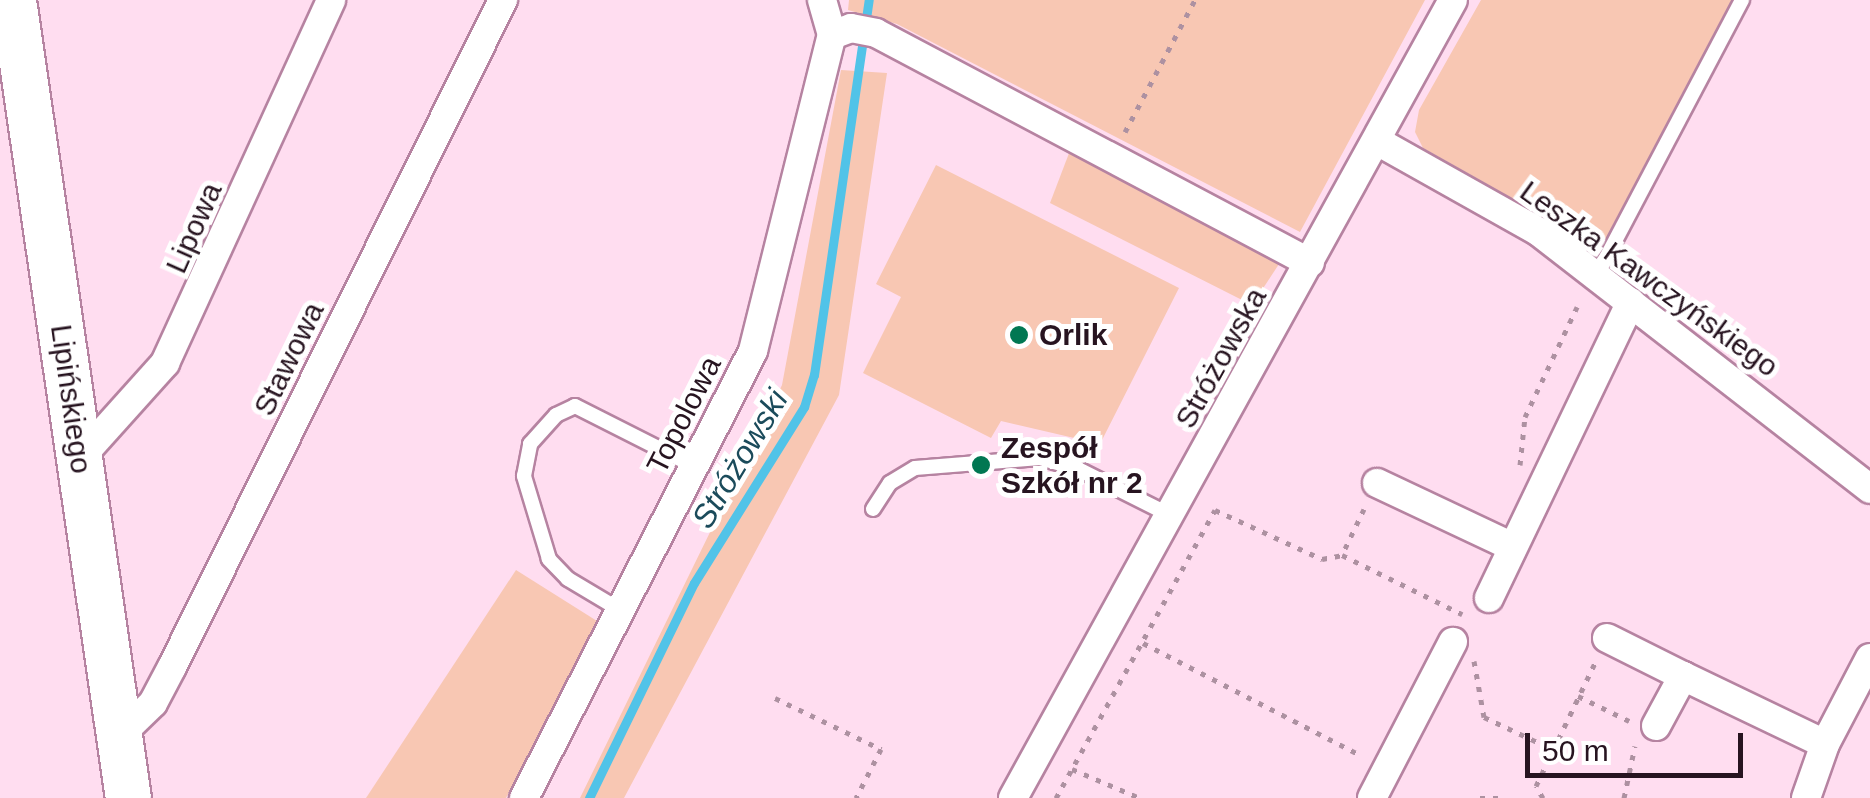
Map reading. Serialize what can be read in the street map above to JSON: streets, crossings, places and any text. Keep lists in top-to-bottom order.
{
  "streets": {
    "main road": ["Lipińskiego"],
    "street": [
      "Lipowa",
      "Leszka Kawczyńskiego",
      "Stróżowska",
      "Stawowa",
      "Topolowa"
    ]
  },
  "crossings": [
    ["Lipowa", "Lipińskiego"],
    ["Leszka Kawczyńskiego", "Stróżowska"],
    ["Stawowa", "Lipińskiego"]
  ],
  "water": ["Stróżowski"],
  "places": ["Orlik", "Zespół Szkół nr 2"],
  "scale_bar": "50 m"
}
